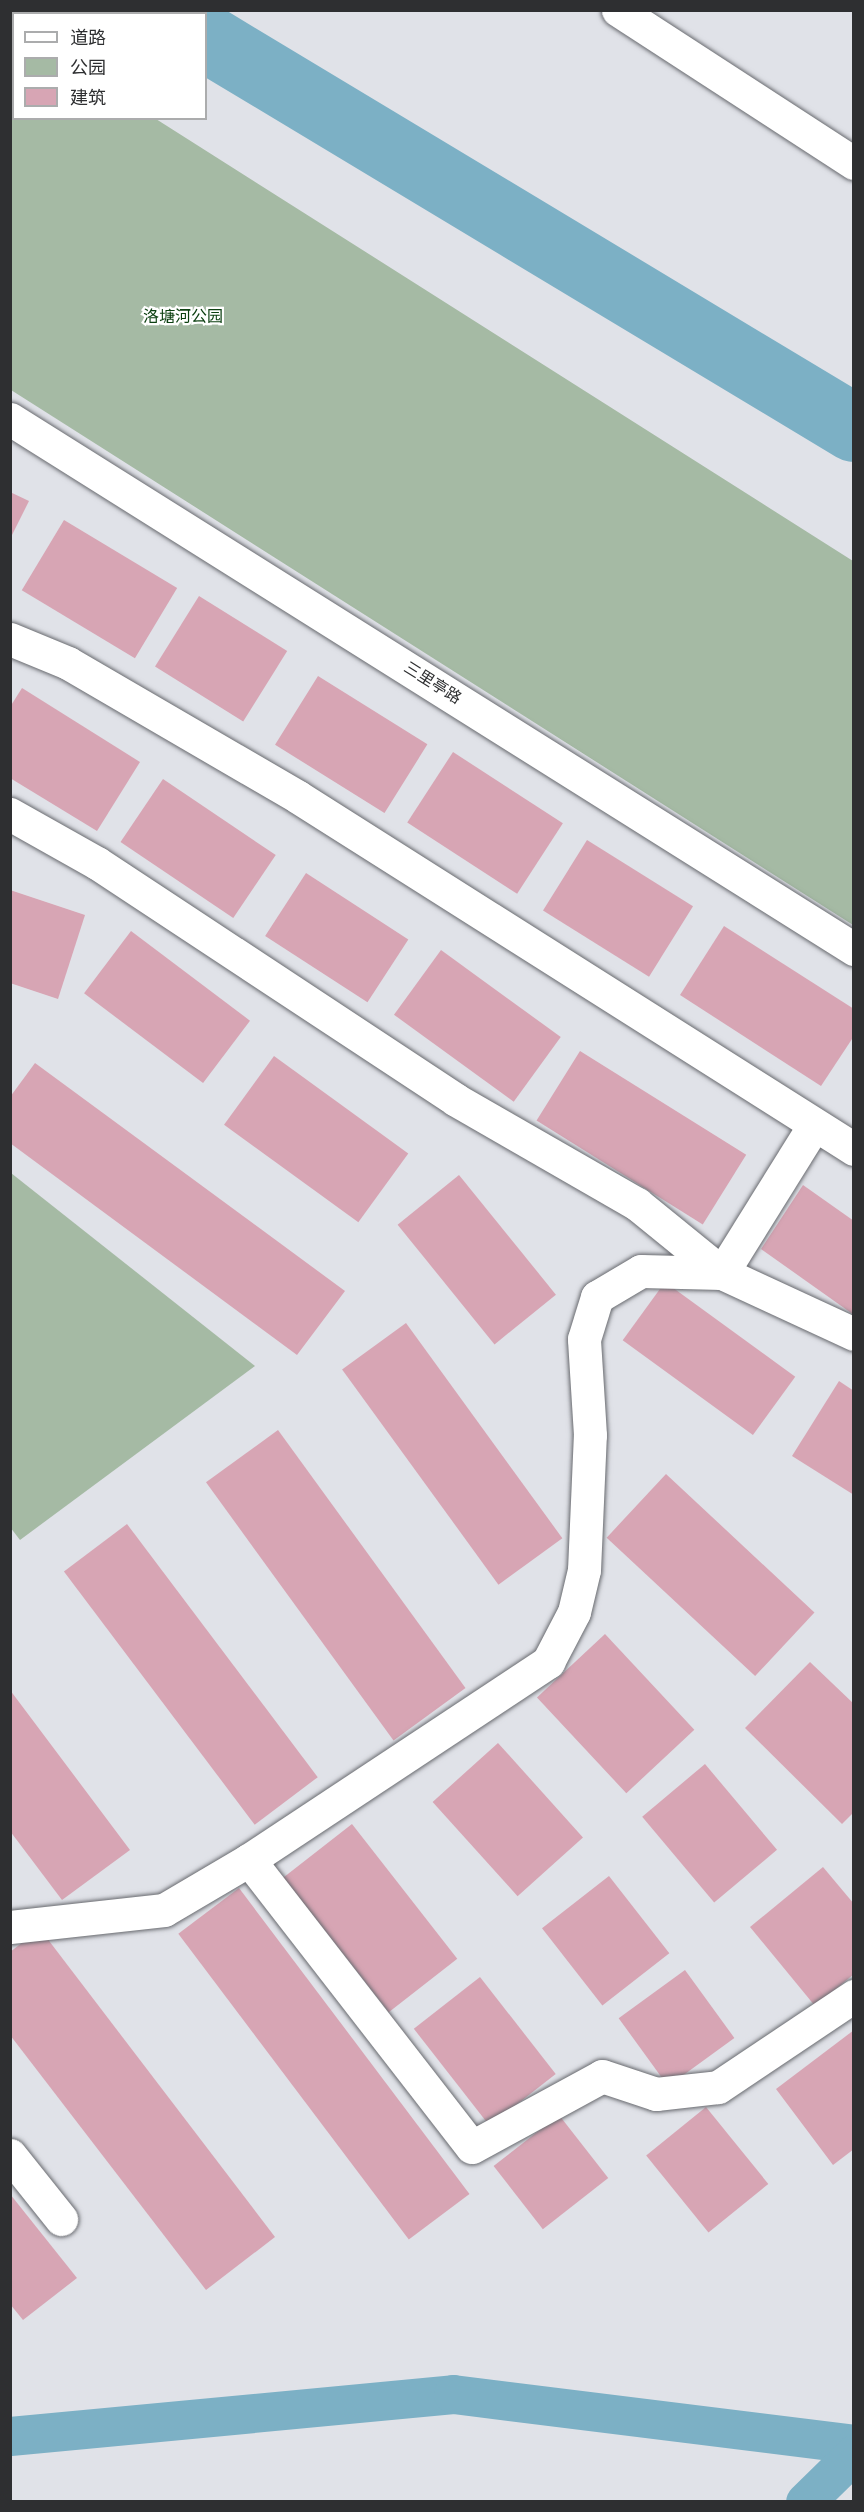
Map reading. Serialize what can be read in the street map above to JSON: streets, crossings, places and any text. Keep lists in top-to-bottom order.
{
  "streets": {
    "street": ["三里亭路"]
  },
  "parks": ["洛塘河公园"],
  "legend": ["道路", "公园", "建筑"]
}
